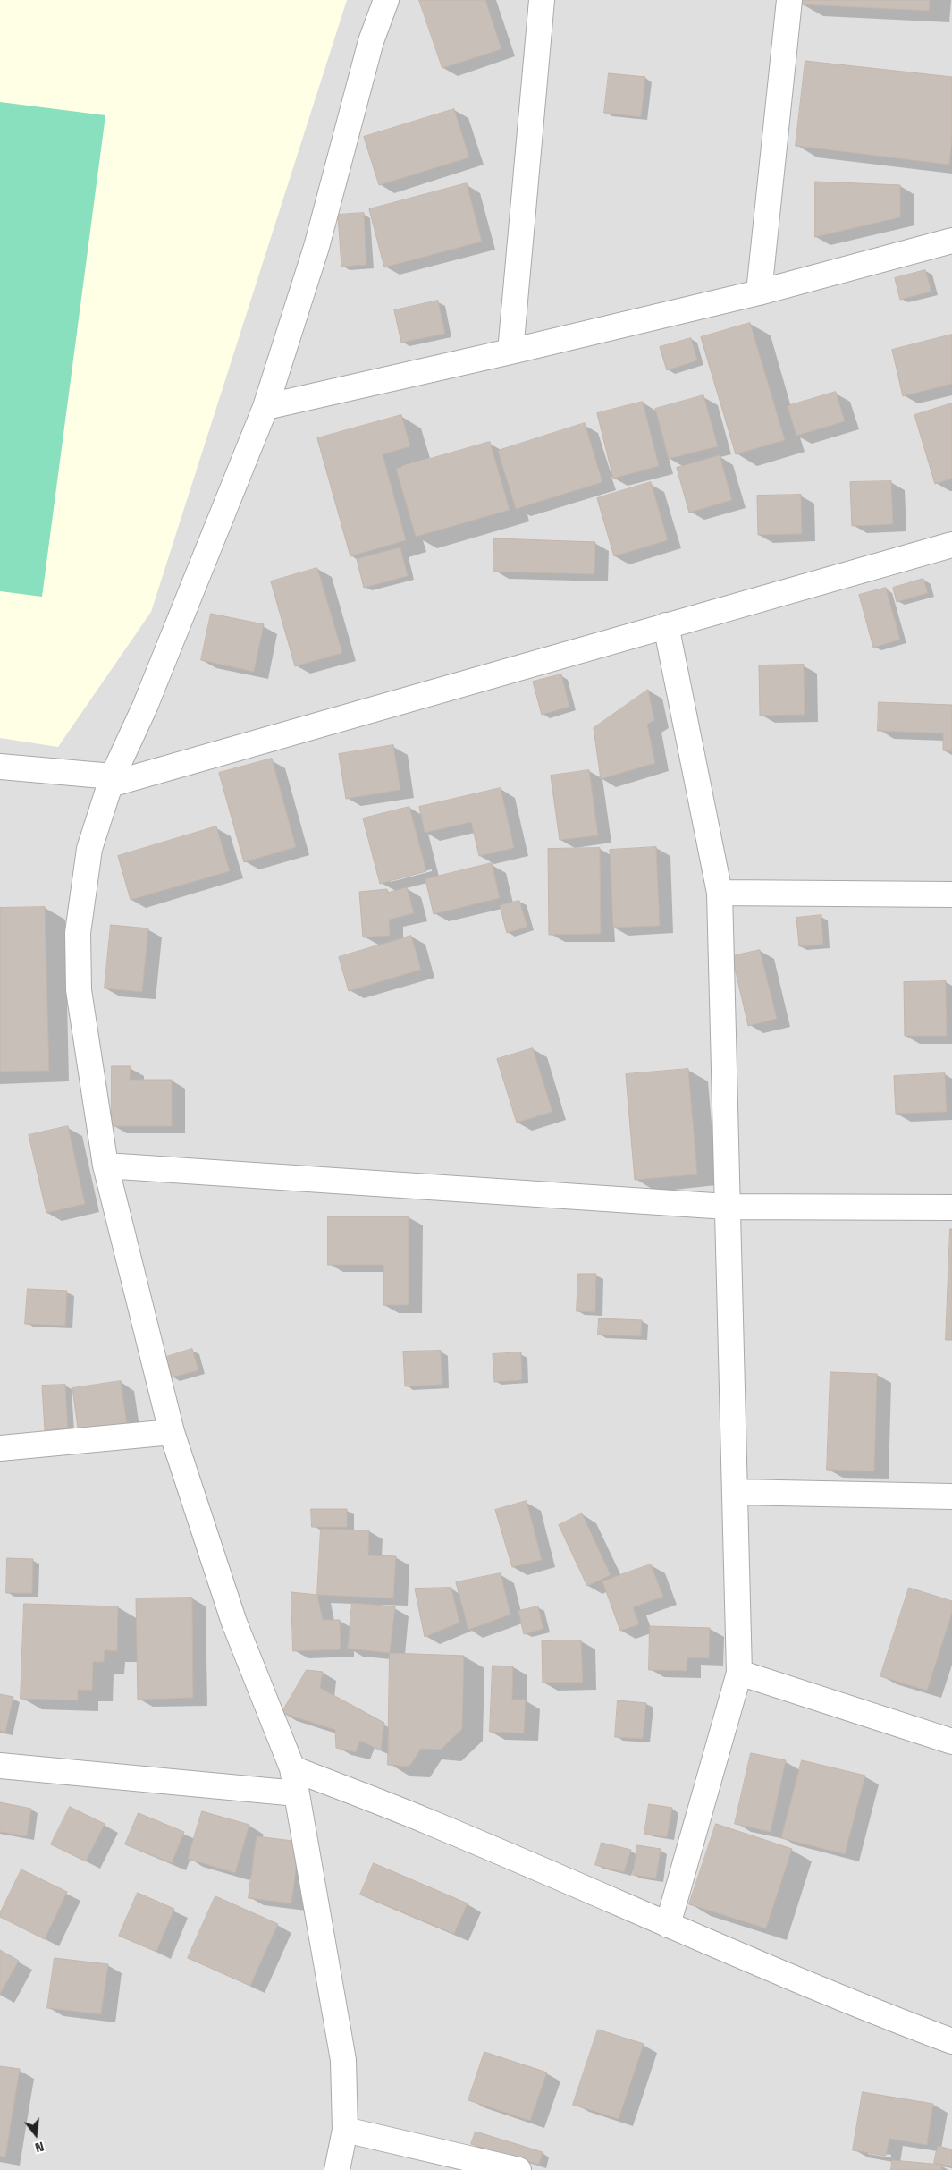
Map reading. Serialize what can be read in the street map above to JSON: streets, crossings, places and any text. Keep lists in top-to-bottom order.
{
  "north": "bottom"
}
